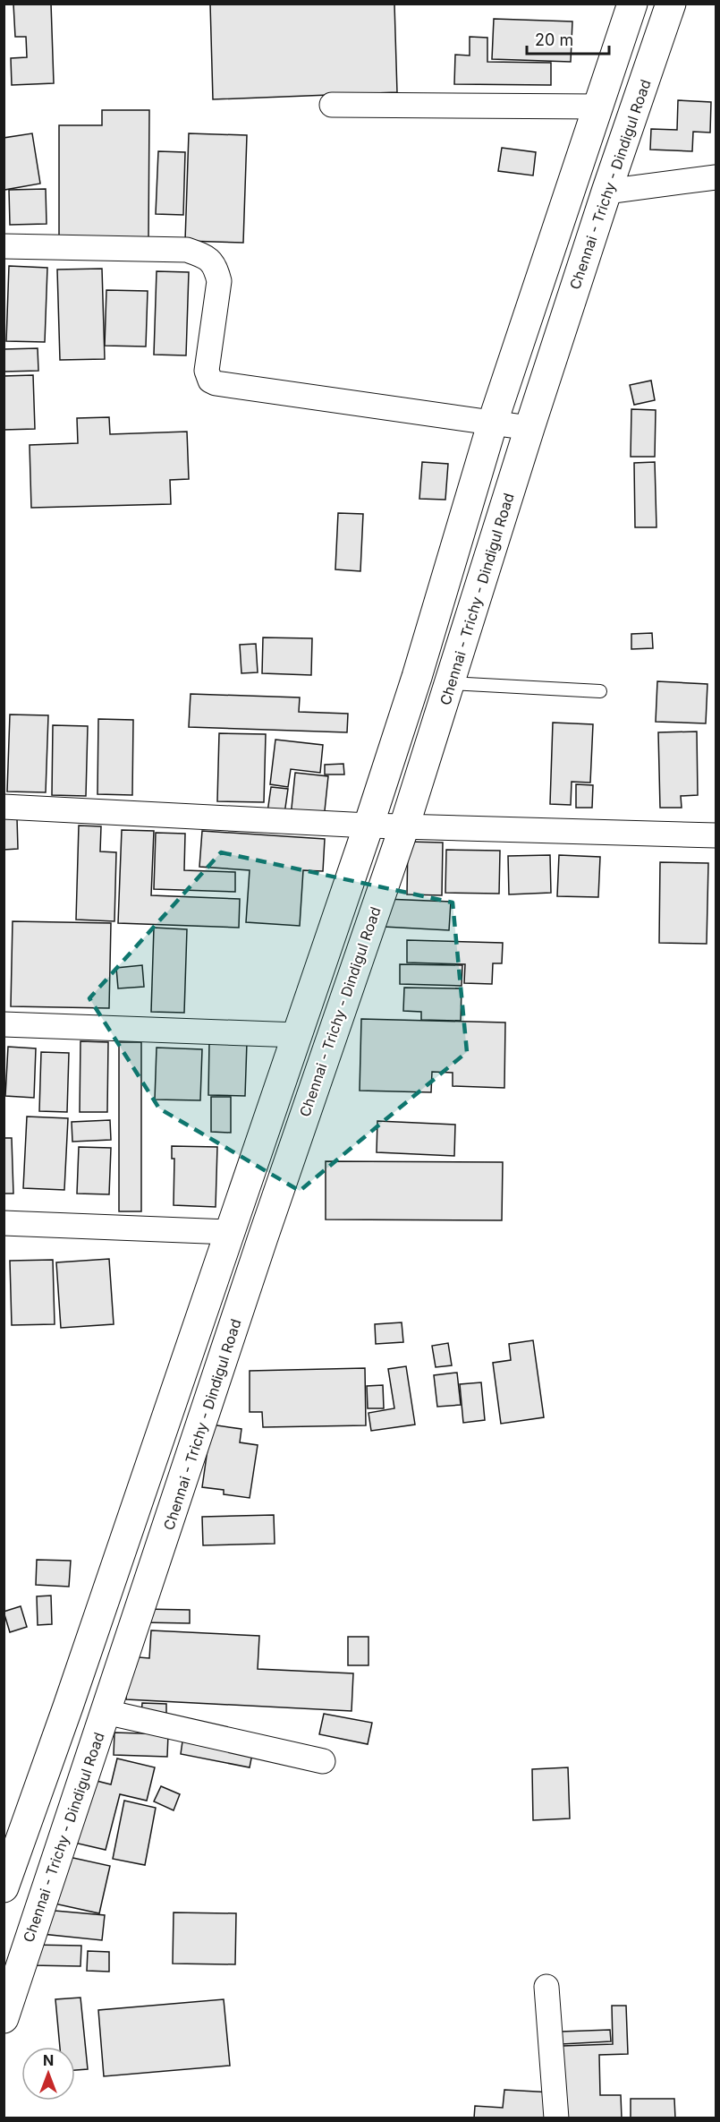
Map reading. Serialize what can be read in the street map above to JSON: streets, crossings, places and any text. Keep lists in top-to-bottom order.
{
  "streets": {
    "highway": ["Chennai - Trichy - Dindigul Road"]
  },
  "scale_bar": "20 m",
  "north": "top"
}
